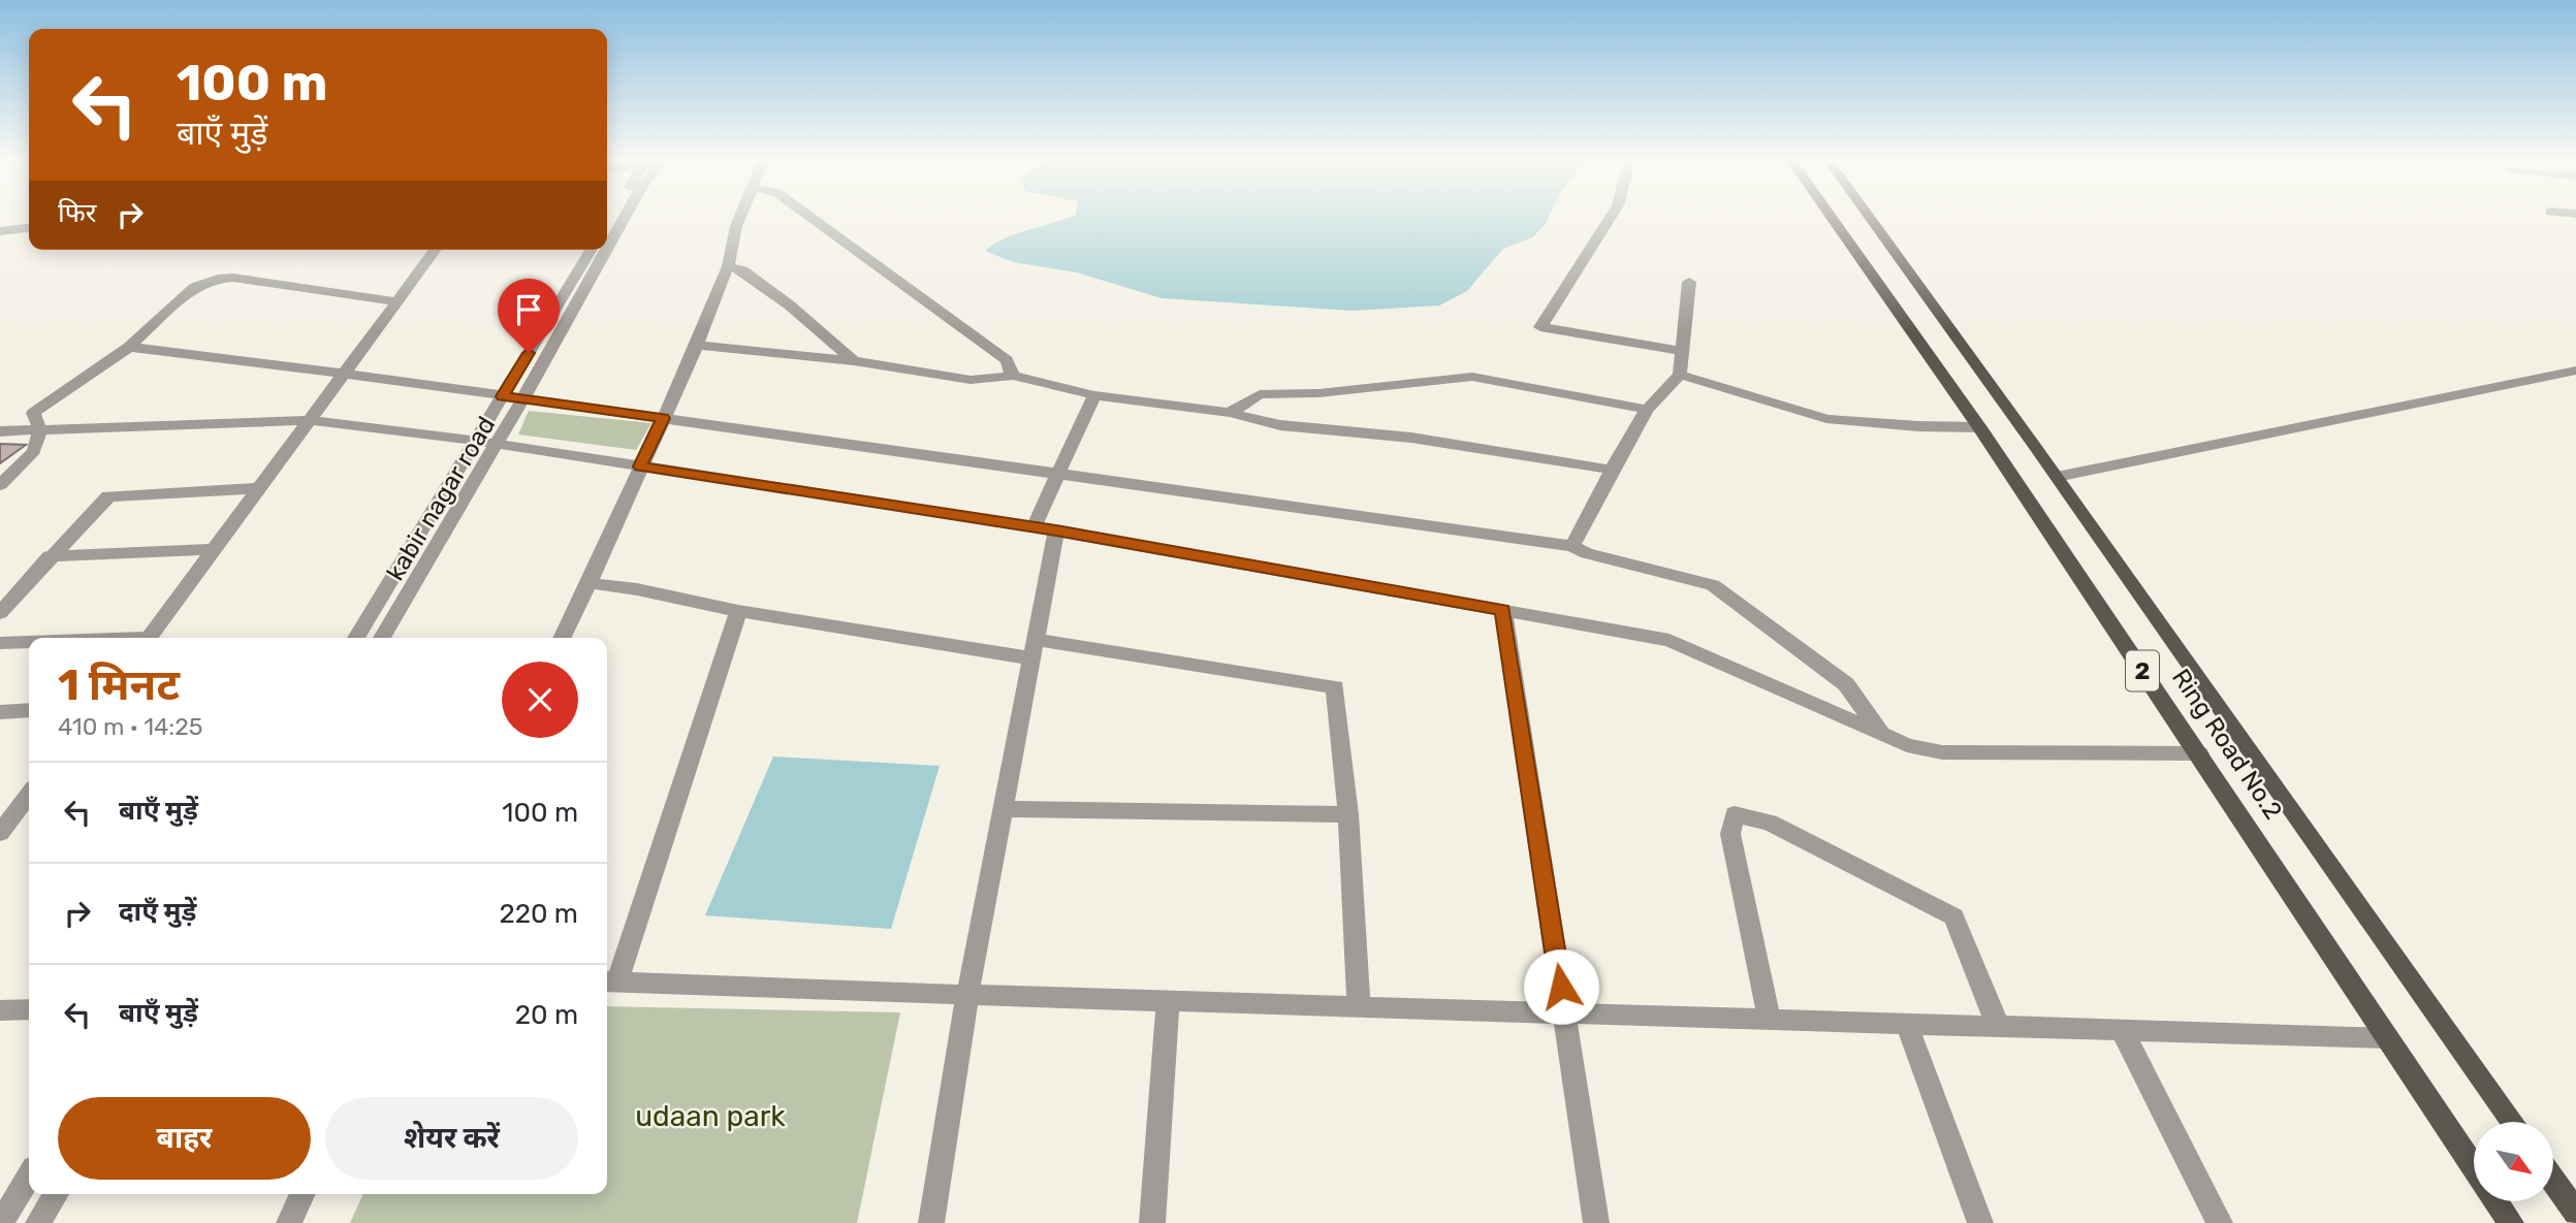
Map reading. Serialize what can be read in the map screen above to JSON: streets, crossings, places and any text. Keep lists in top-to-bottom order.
{
  "streets": {
    "main road": ["2", "Ring Road No.2"],
    "street": ["kabir nagar road"]
  },
  "parks": ["udaan park"],
  "north": "bottom right",
  "page": {
    "turn": ["100 m", "बाएँ मुड़ें"],
    "then": "फिर",
    "heading": ["1 मिनट", "410 m · 14:25"],
    "list": [
      {
        "name": "बाएँ मुड़ें",
        "value": "100 m"
      },
      {
        "name": "दाएँ मुड़ें",
        "value": "220 m"
      },
      {
        "name": "बाएँ मुड़ें",
        "value": "20 m"
      }
    ],
    "buttons": ["बाहर", "शेयर करें"]
  }
}
